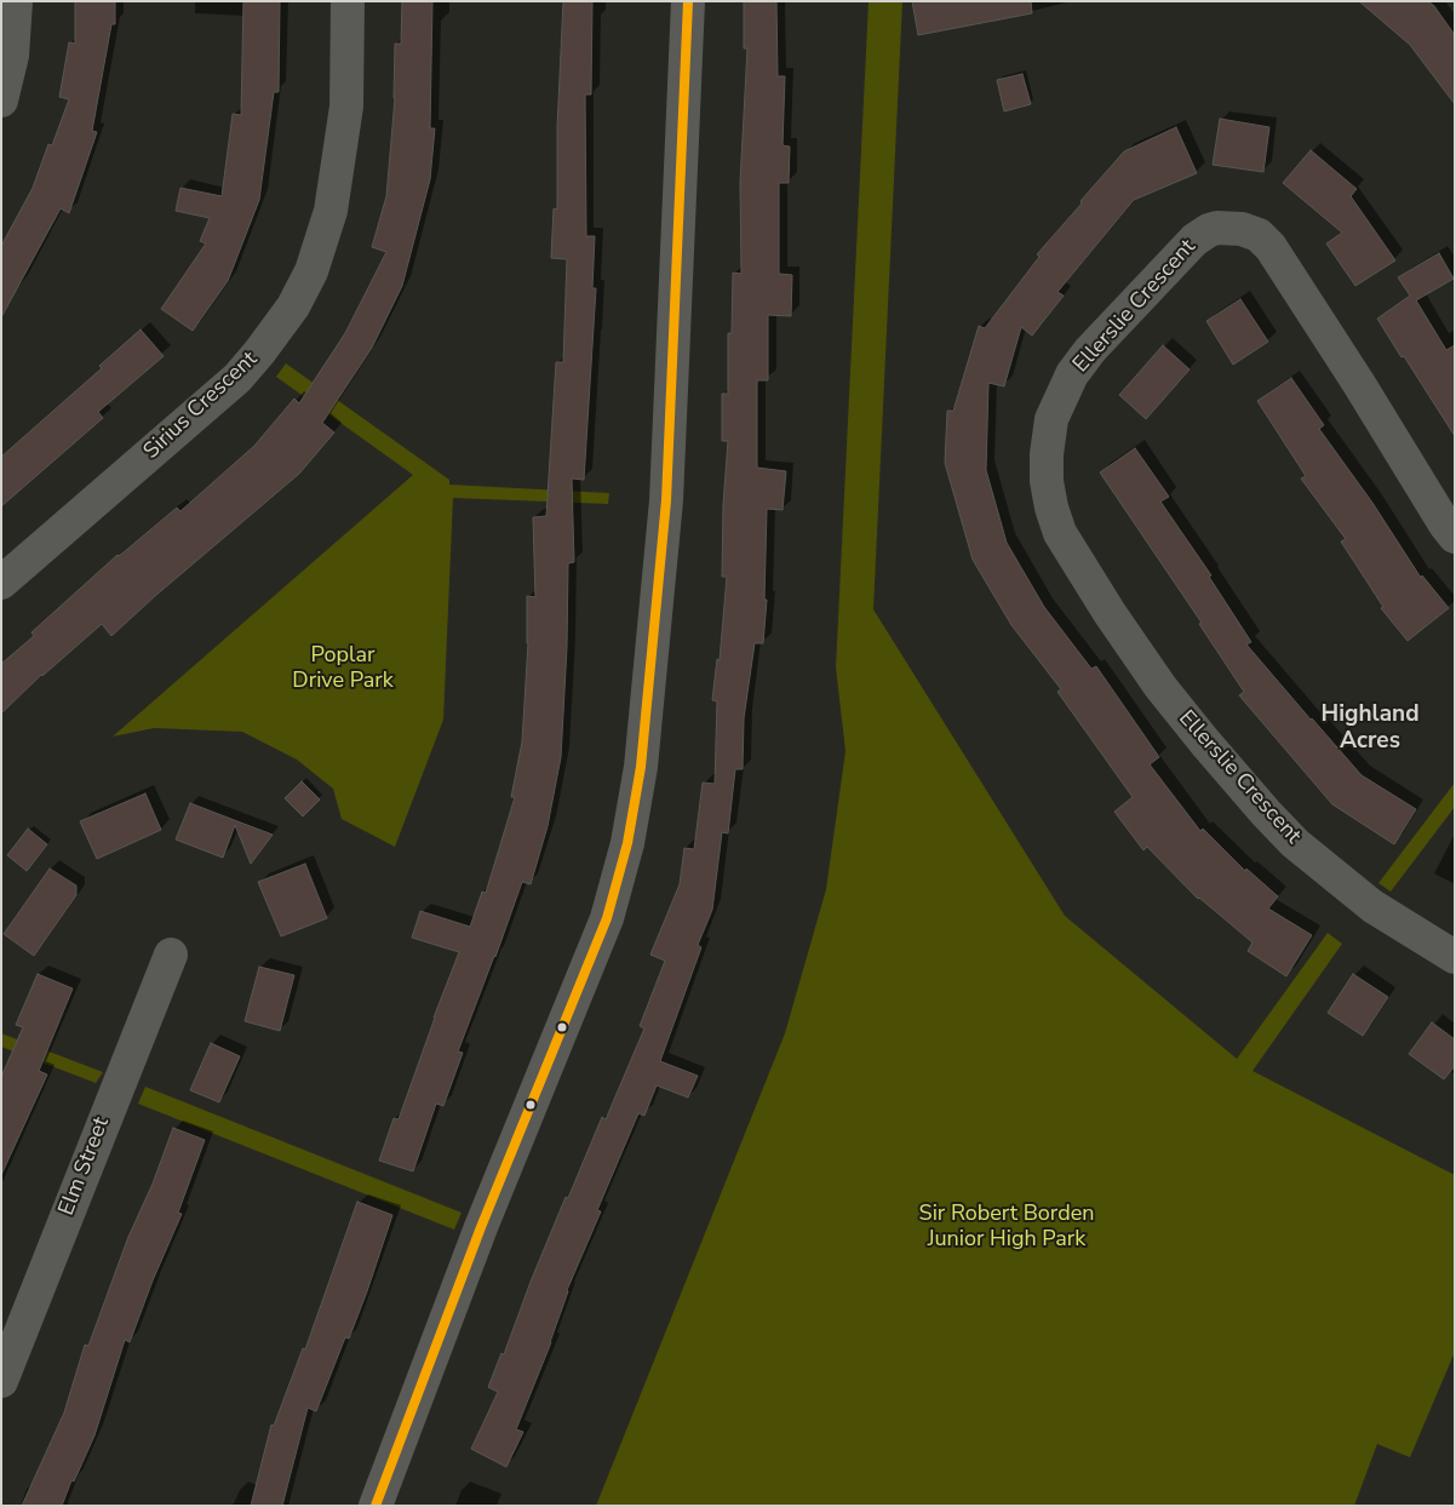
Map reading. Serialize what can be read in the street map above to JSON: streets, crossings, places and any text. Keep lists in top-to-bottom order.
{
  "streets": {
    "street": ["Ellerslie Crescent", "Sirius Crescent", "Elm Street"]
  },
  "districts": ["Highland Acres"],
  "parks": ["Poplar Drive Park", "Sir Robert Borden Junior High Park"]
}
